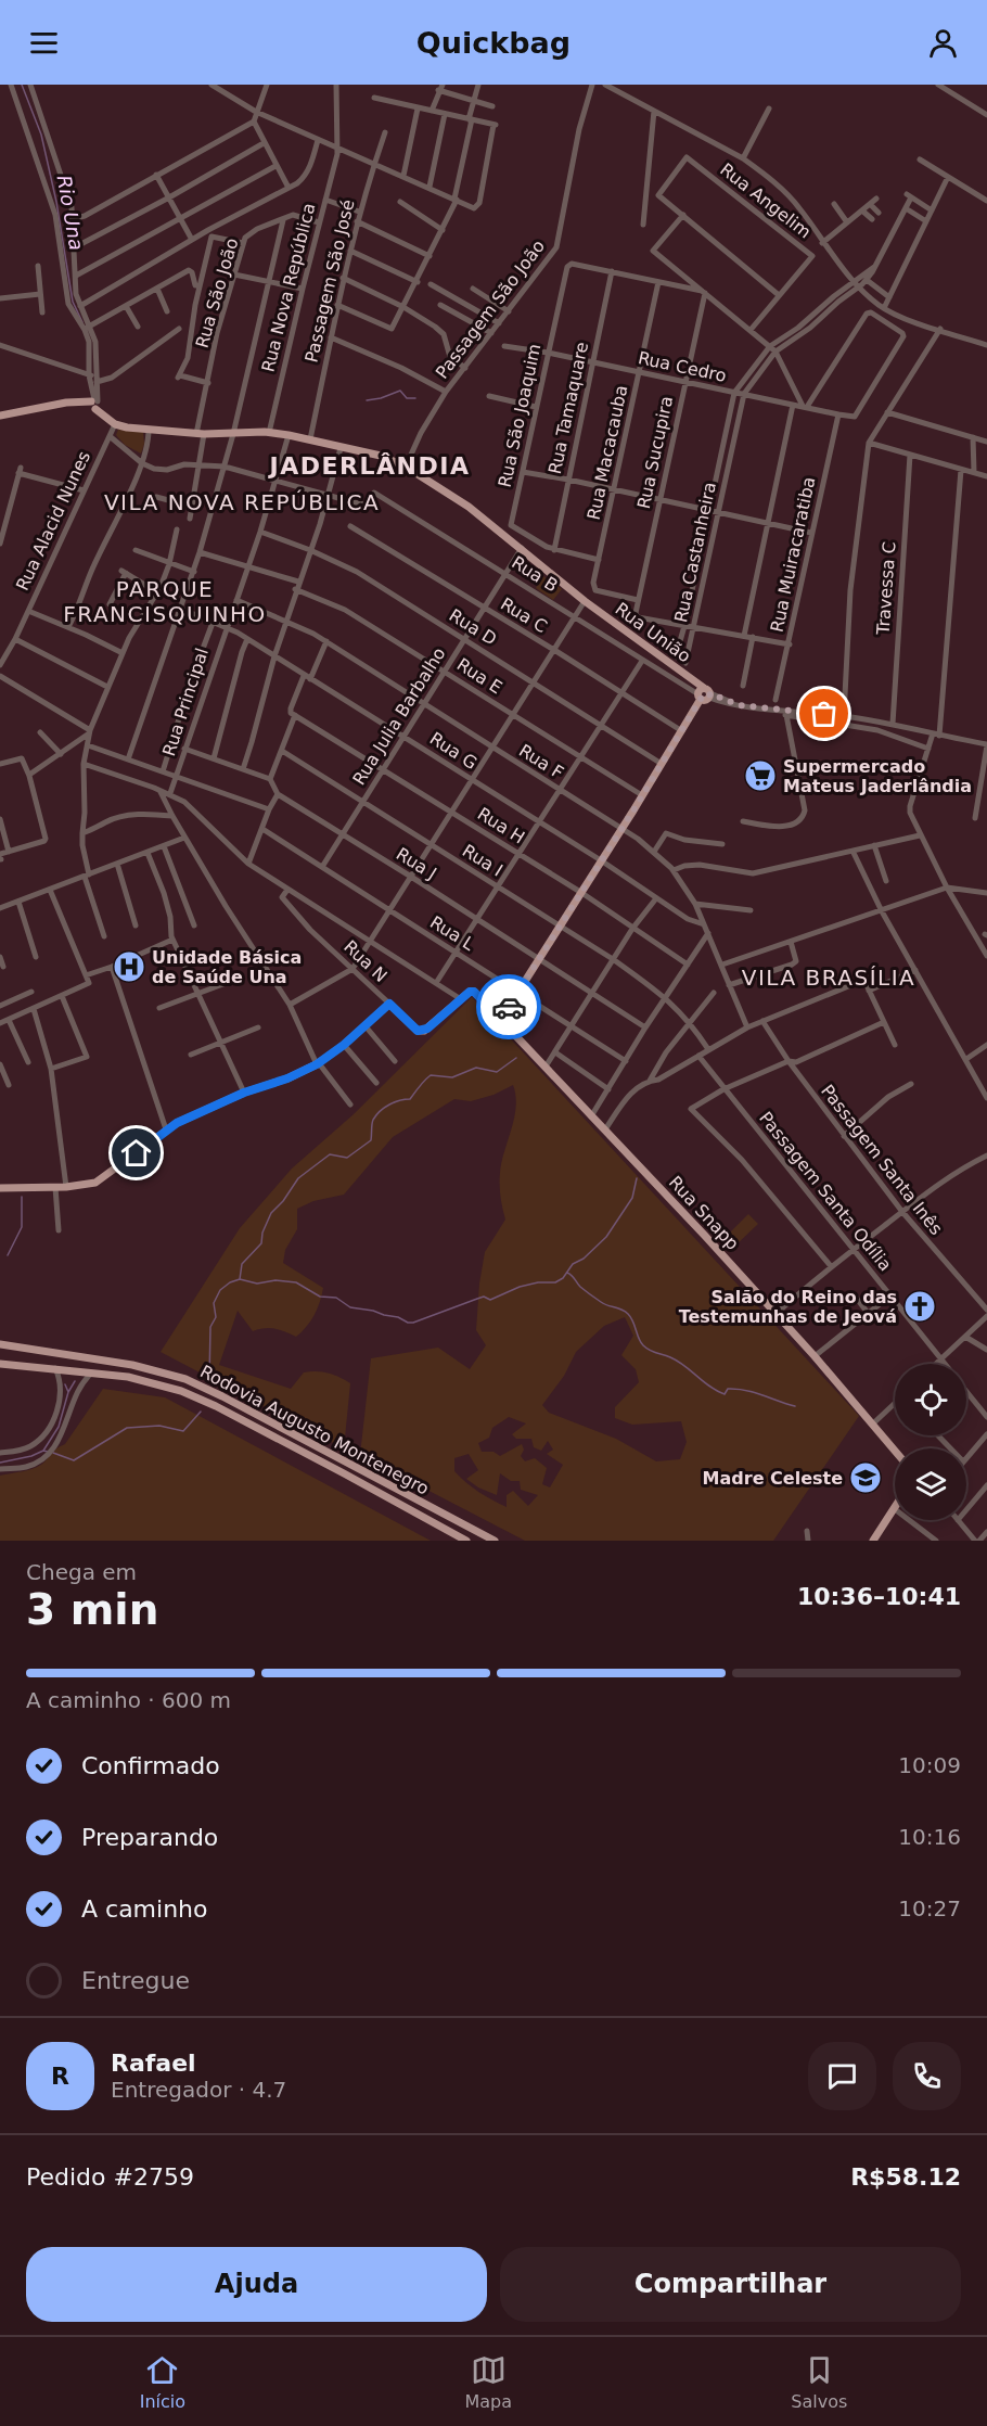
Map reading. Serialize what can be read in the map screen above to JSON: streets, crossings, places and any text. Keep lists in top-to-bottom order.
{
  "streets": {
    "main road": [
      "Rua União",
      "Rua N",
      "Rua Snapp",
      "Rodovia Augusto Montenegro"
    ],
    "street": [
      "Rua Angelim",
      "Passagem São José",
      "Rua Nova República",
      "Rua São João",
      "Passagem São João",
      "Rua Cedro",
      "Rua Tamaquare",
      "Rua São Joaquim",
      "Rua Macacauba",
      "Rua Sucupira",
      "Rua Alacid Nunes",
      "Rua Castanheira",
      "Rua Muiracaratiba",
      "Rua B",
      "Travessa C",
      "Rua C",
      "Rua D",
      "Rua E",
      "Rua Principal",
      "Rua Julia Barbalho",
      "Rua G",
      "Rua F",
      "Rua H",
      "Rua I",
      "Rua J",
      "Rua L",
      "Passagem Santa Inês",
      "Passagem Santa Odília"
    ]
  },
  "crossings": [
    ["Passagem São José", "Rua União"],
    ["Rua Nova República", "Rua São João"],
    ["Rua Nova República", "Rua União"],
    ["Rua São João", "Rua União"],
    ["Passagem São João", "Rua União"],
    ["Rua Cedro", "Rua Tamaquare"],
    ["Rua Cedro", "Rua São Joaquim"],
    ["Rua Cedro", "Rua Macacauba"],
    ["Rua Cedro", "Rua Sucupira"],
    ["Rua Cedro", "Rua Castanheira"],
    ["Rua Cedro", "Rua Muiracaratiba"],
    ["Rua Tamaquare", "Rua São Joaquim"],
    ["Rua Macacauba", "Rua Sucupira"],
    ["Rua Sucupira", "Rua Castanheira"],
    ["Rua Alacid Nunes", "Rua União"],
    ["Rua B", "Travessa C"],
    ["Rua B", "Rua União"],
    ["Rua B", "Rua Julia Barbalho"],
    ["Rua C", "Rua Julia Barbalho"],
    ["Rua D", "Rua Principal"],
    ["Rua D", "Rua Julia Barbalho"],
    ["Rua União", "Rua Principal"],
    ["Rua União", "Rua Julia Barbalho"],
    ["Rua E", "Rua Julia Barbalho"],
    ["Rua Principal", "Rua G"],
    ["Rua Principal", "Rua F"],
    ["Rua Julia Barbalho", "Rua G"],
    ["Rua Julia Barbalho", "Rua F"],
    ["Rua Julia Barbalho", "Rua H"],
    ["Rua Julia Barbalho", "Rua I"],
    ["Rua Julia Barbalho", "Rua J"],
    ["Rua Julia Barbalho", "Rua L"],
    ["Rua G", "Rua F"],
    ["Rua N", "Rua Snapp"]
  ],
  "districts": [
    "JADERLÂNDIA",
    "VILA NOVA REPÚBLICA",
    "PARQUE FRANCISQUINHO",
    "VILA BRASÍLIA"
  ],
  "water": ["Rio Una"],
  "places": {
    "supermarket": ["Supermercado Mateus Jaderlândia"],
    "hospital": ["Unidade Básica de Saúde Una"],
    "church": ["Salão do Reino das Testemunhas de Jeová"],
    "school or university": ["Madre Celeste"]
  },
  "page": {
    "header": "Quickbag",
    "heading": ["3 min", "Chega em", "10:36–10:41"],
    "panel": [
      "Rafael",
      "Entregador · 4.7",
      "Pedido #2759",
      "R$58.12"
    ],
    "bar": "A caminho · 600 m",
    "list": [
      ["Confirmado", "10:09"],
      ["Preparando", "10:16"],
      ["A caminho", "10:27"],
      "Entregue"
    ],
    "round": "R",
    "buttons": ["Ajuda", "Compartilhar"],
    "tabs": ["Início", "Mapa", "Salvos"]
  }
}
